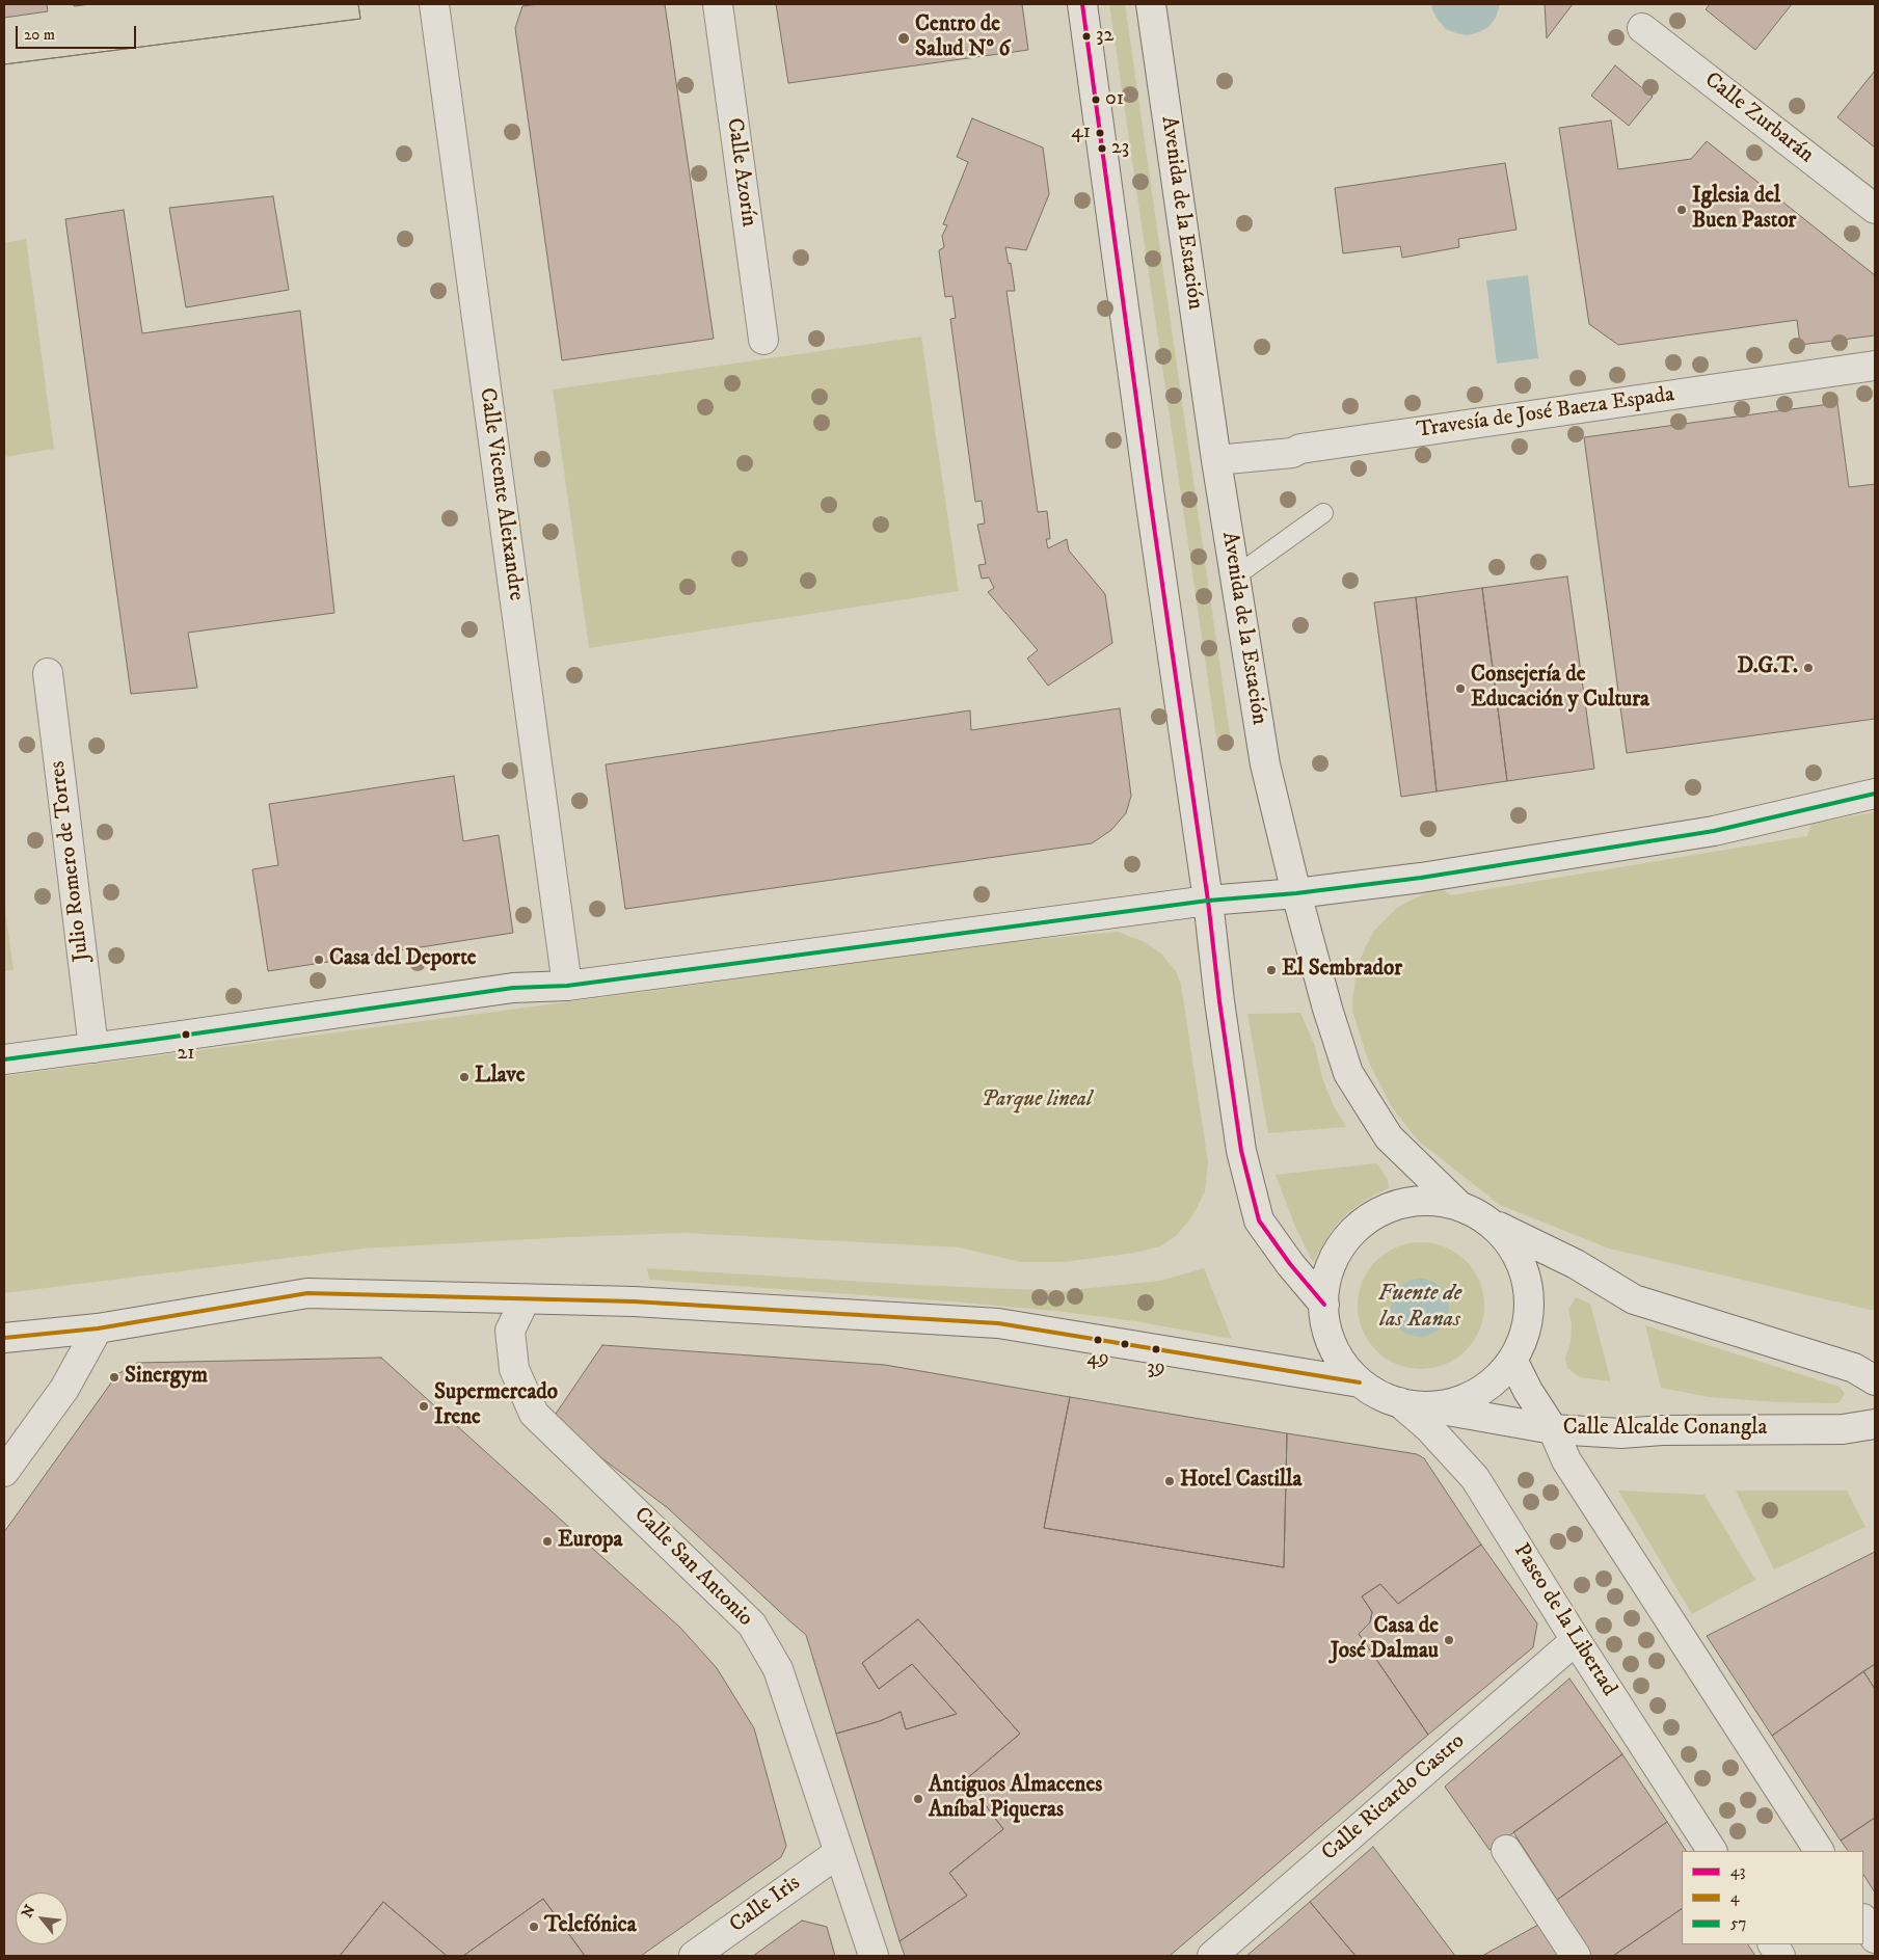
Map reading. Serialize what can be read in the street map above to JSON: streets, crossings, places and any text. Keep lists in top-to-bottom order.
{
  "streets": {
    "main road": [
      "Calle Zurbarán",
      "Calle Azorín",
      "Avenida de la Estación",
      "Travesía de José Baeza Espada",
      "Calle Vicente Aleixandre",
      "Julio Romero de Torres",
      "Calle Alcalde Conangla",
      "Calle San Antonio",
      "Paseo de la Libertad",
      "Calle Ricardo Castro",
      "Calle Iris"
    ]
  },
  "crossings": [
    ["Avenida de la Estación", "Travesía de José Baeza Espada"],
    ["Calle Alcalde Conangla", "Paseo de la Libertad"],
    ["Calle San Antonio", "Calle Iris"],
    ["Paseo de la Libertad", "Calle Ricardo Castro"]
  ],
  "water": ["Fuente de las Ranas"],
  "parks": ["Parque lineal"],
  "places": [
    "32",
    "Centro de Salud Nº 6",
    "01",
    "41",
    "23",
    "Iglesia del Buen Pastor",
    "D.G.T.",
    "Consejería de Educación y Cultura",
    "Casa del Deporte",
    "El Sembrador",
    "21",
    "Llave",
    "49",
    "39",
    "Sinergym",
    "Supermercado Irene",
    "Hotel Castilla",
    "Europa",
    "Casa de José Dalmau",
    "Antiguos Almacenes Aníbal Piqueras",
    "Telefónica"
  ],
  "lines": ["transit line 43", "transit line 57", "transit line 4"],
  "legend": ["43", "4", "57"],
  "scale_bar": "20 m",
  "north": "top left"
}
